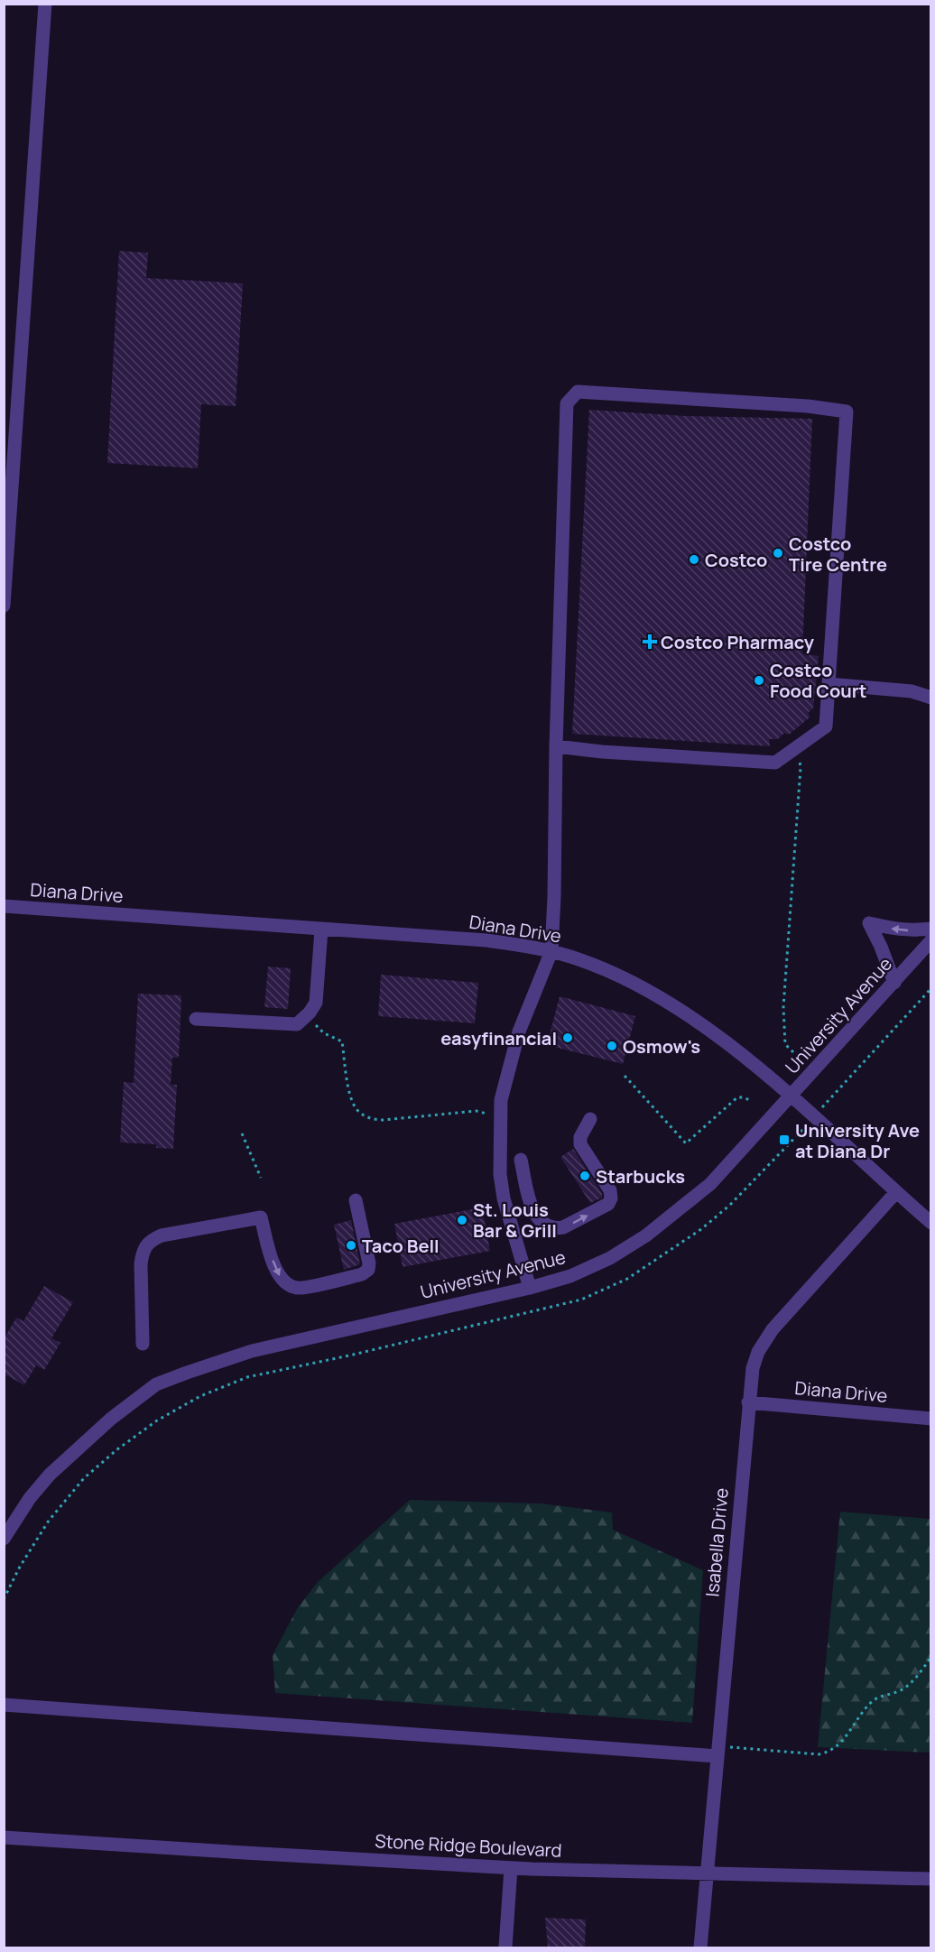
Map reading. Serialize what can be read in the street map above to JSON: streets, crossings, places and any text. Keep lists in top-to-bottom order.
{
  "streets": {
    "street": [
      "Diana Drive",
      "University Avenue",
      "Isabella Drive",
      "Stone Ridge Boulevard"
    ]
  },
  "crossings": [
    ["Diana Drive", "University Avenue"],
    ["Diana Drive", "Isabella Drive"],
    ["Isabella Drive", "Stone Ridge Boulevard"]
  ],
  "places": {
    "other": [
      "Costco Tire Centre",
      "Costco",
      "Costco Food Court",
      "easyfinancial",
      "Osmow's",
      "Starbucks",
      "St. Louis Bar & Grill",
      "Taco Bell"
    ],
    "health": ["Costco Pharmacy"],
    "transit": ["University Ave at Diana Dr"]
  }
}
